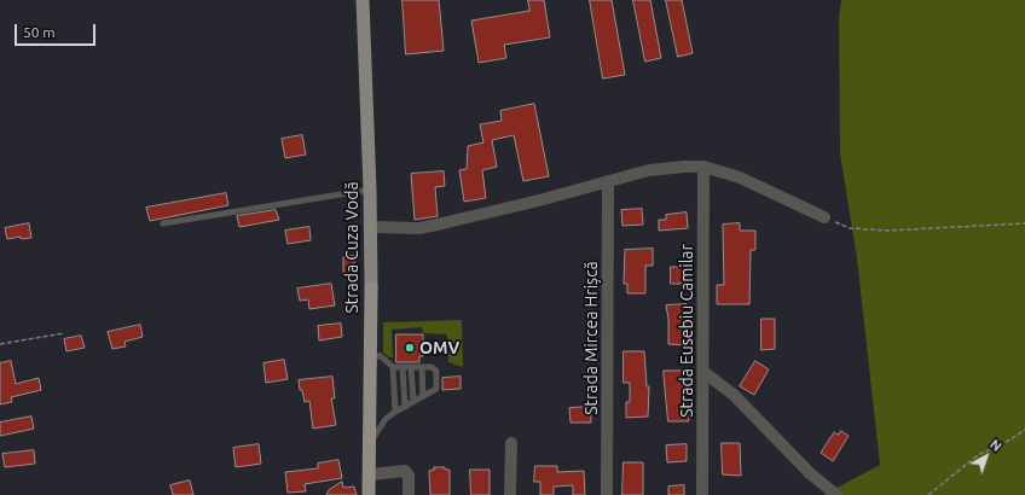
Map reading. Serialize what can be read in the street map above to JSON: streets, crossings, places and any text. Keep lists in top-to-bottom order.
{
  "streets": {
    "highway": ["Strada Cuza Vodă"],
    "street": ["Strada Eusebiu Camilar", "Strada Mircea Hrișcă"]
  },
  "places": ["OMV"],
  "scale_bar": "50 m",
  "north": "top right"
}
